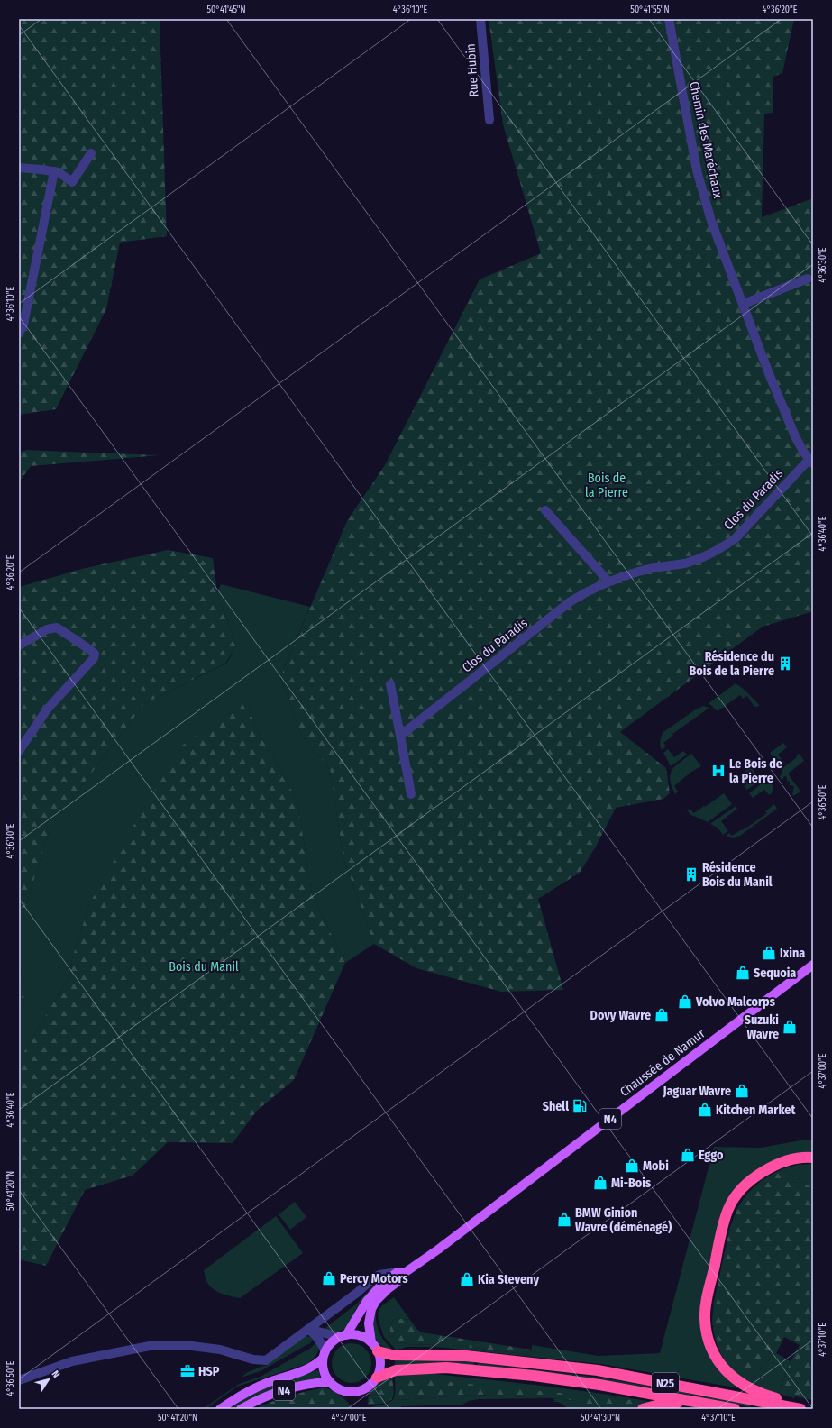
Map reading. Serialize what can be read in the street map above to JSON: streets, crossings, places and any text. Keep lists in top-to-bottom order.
{
  "streets": {
    "highway": ["N25"],
    "main road": ["Chaussée de Namur", "N4"],
    "street": ["Rue Hubin", "Chemin des Maréchaux", "Clos du Paradis"]
  },
  "crossings": [
    ["Chemin des Maréchaux", "Clos du Paradis"],
    ["Chaussée de Namur", "N4"],
    ["Chaussée de Namur", "N25"],
    ["N4", "N25"]
  ],
  "parks": ["Bois de la Pierre", "Bois du Manil"],
  "places": {
    "building": ["Résidence du Bois de la Pierre", "Résidence Bois du Manil"],
    "hospital": ["Le Bois de la Pierre"],
    "shop": [
      "Ixina",
      "Sequoia",
      "Volvo Malcorps",
      "Dovy Wavre",
      "Suzuki Wavre",
      "Jaguar Wavre",
      "Kitchen Market",
      "Eggo",
      "Mobi",
      "Mi-Bois",
      "BMW Ginion Wavre (déménagé)",
      "Percy Motors",
      "Kia Steveny"
    ],
    "fuel station": ["Shell"],
    "office": ["HSP"]
  },
  "north": "top right",
  "coordinates": [
    "50°41'45\"N",
    "4°36'10\"E",
    "50°41'55\"N",
    "4°36'20\"E",
    "4°36'30\"E",
    "4°36'40\"E",
    "4°36'50\"E",
    "4°37'00\"E",
    "50°41'20\"N",
    "4°37'10\"E",
    "50°41'30\"N"
  ]
}
